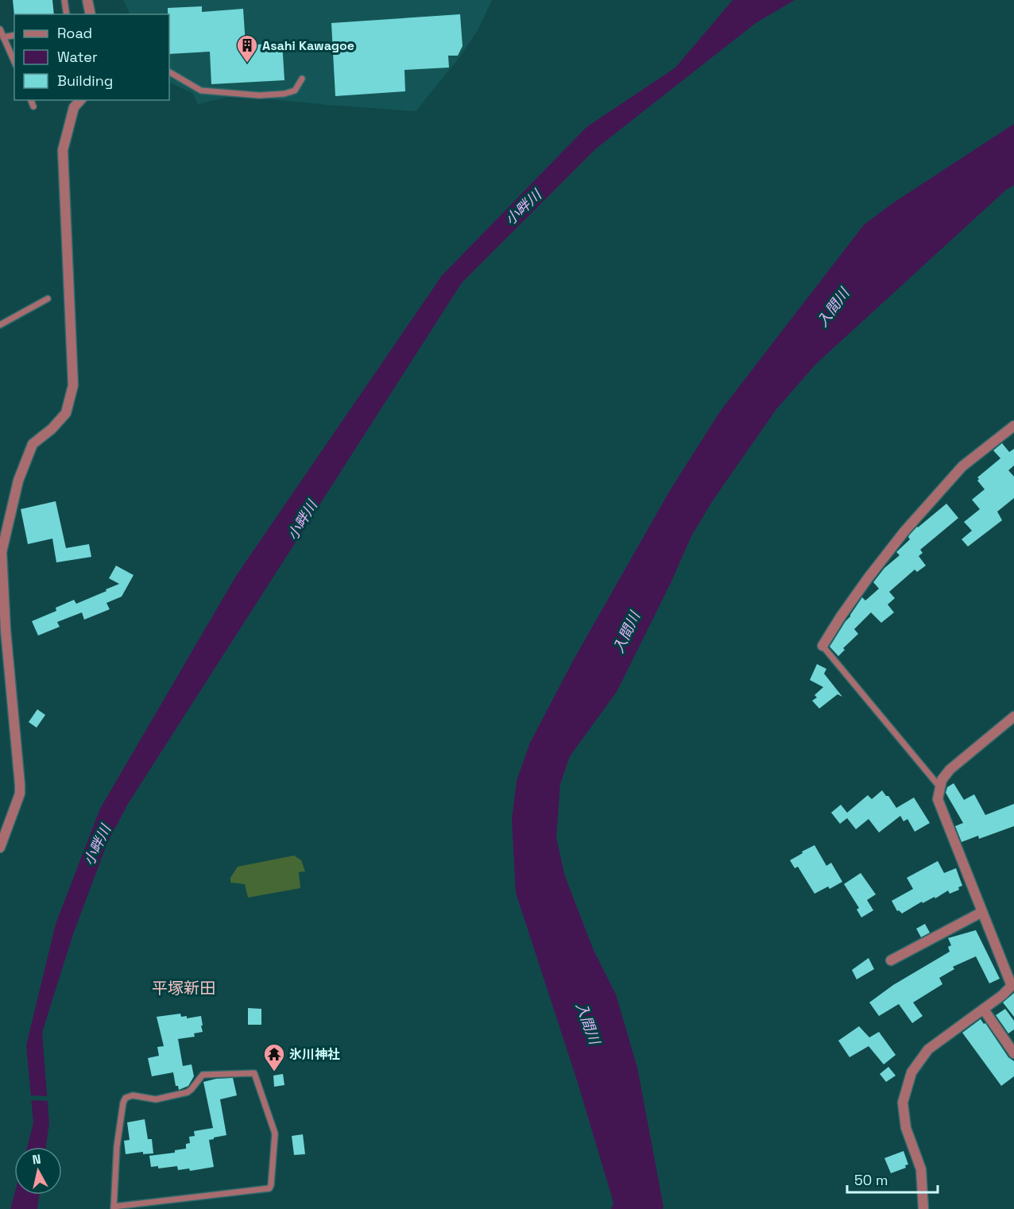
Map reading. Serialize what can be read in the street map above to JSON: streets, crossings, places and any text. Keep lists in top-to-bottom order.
{
  "districts": ["平塚新田"],
  "water": ["小畔川", "入間川"],
  "places": {
    "building": ["Asahi Kawagoe"],
    "temple": ["氷川神社"]
  },
  "legend": ["Road", "Water", "Building"],
  "scale_bar": "50 m",
  "north": "top"
}
